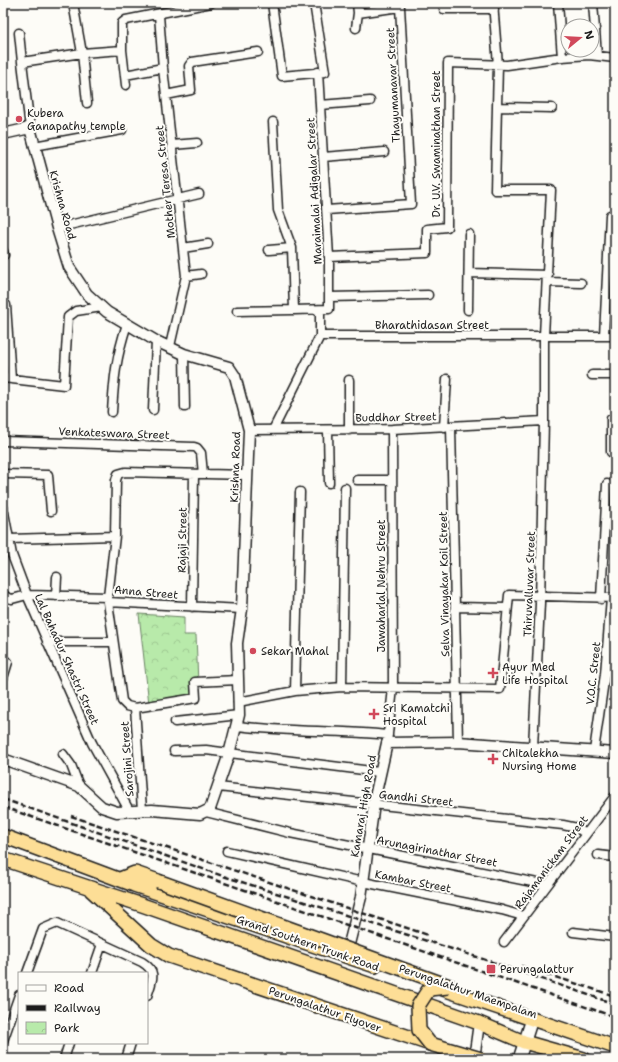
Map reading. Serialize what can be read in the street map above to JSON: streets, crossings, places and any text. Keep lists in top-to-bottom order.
{
  "streets": {
    "highway": ["Grand Southern Trunk Road", "Perungalathur Maempalam", "Perungalathur Flyover"],
    "street": [
      "Thayumanavar Street",
      "Dr. U.V. Swaminathan Street",
      "Mother Teresa Street",
      "Maraimalai Adigalar Street",
      "Krishna Road",
      "Bharathidasan Street",
      "Buddhar Street",
      "Venkateswara Street",
      "Rajaji Street",
      "Selva Vinayakar Koil Street",
      "Thiruvalluvar Street",
      "Jawaharlal Nehru Street",
      "Anna Street",
      "Lal Bahadur Shastri Street",
      "V.O.C. Street",
      "Sarojini Street",
      "Gandhi Street",
      "Kamaraj High Road",
      "Arunagirinathar Street",
      "Rajamanickam Street",
      "Kambar Street"
    ]
  },
  "crossings": [
    ["Thayumanavar Street", "Maraimalai Adigalar Street"],
    ["Dr. U.V. Swaminathan Street", "Maraimalai Adigalar Street"],
    ["Mother Teresa Street", "Krishna Road"],
    ["Maraimalai Adigalar Street", "Bharathidasan Street"],
    ["Krishna Road", "Buddhar Street"],
    ["Krishna Road", "Anna Street"],
    ["Krishna Road", "Gandhi Street"],
    ["Bharathidasan Street", "Thiruvalluvar Street"],
    ["Buddhar Street", "Selva Vinayakar Koil Street"],
    ["Buddhar Street", "Thiruvalluvar Street"],
    ["Buddhar Street", "Jawaharlal Nehru Street"],
    ["Rajaji Street", "Anna Street"],
    ["Selva Vinayakar Koil Street", "Kamaraj High Road"],
    ["Thiruvalluvar Street", "Kamaraj High Road"],
    ["Jawaharlal Nehru Street", "Kamaraj High Road"],
    ["Anna Street", "Lal Bahadur Shastri Street"],
    ["V.O.C. Street", "Kamaraj High Road"],
    ["Sarojini Street", "Arunagirinathar Street"],
    ["Gandhi Street", "Kamaraj High Road"],
    ["Gandhi Street", "Rajamanickam Street"],
    ["Kamaraj High Road", "Arunagirinathar Street"],
    ["Kamaraj High Road", "Kambar Street"],
    ["Kamaraj High Road", "Grand Southern Trunk Road"],
    ["Arunagirinathar Street", "Rajamanickam Street"],
    ["Rajamanickam Street", "Kambar Street"],
    ["Grand Southern Trunk Road", "Perungalathur Maempalam"],
    ["Grand Southern Trunk Road", "Perungalathur Flyover"]
  ],
  "places": {
    "other": ["Kubera Ganapathy temple", "Sekar Mahal"],
    "health": ["Ayur Med Life Hospital", "Sri Kamatchi Hospital", "Chitalekha Nursing Home"],
    "transit": ["Perungalattur"]
  },
  "legend": ["Road", "Railway", "Park"],
  "north": "right"
}
